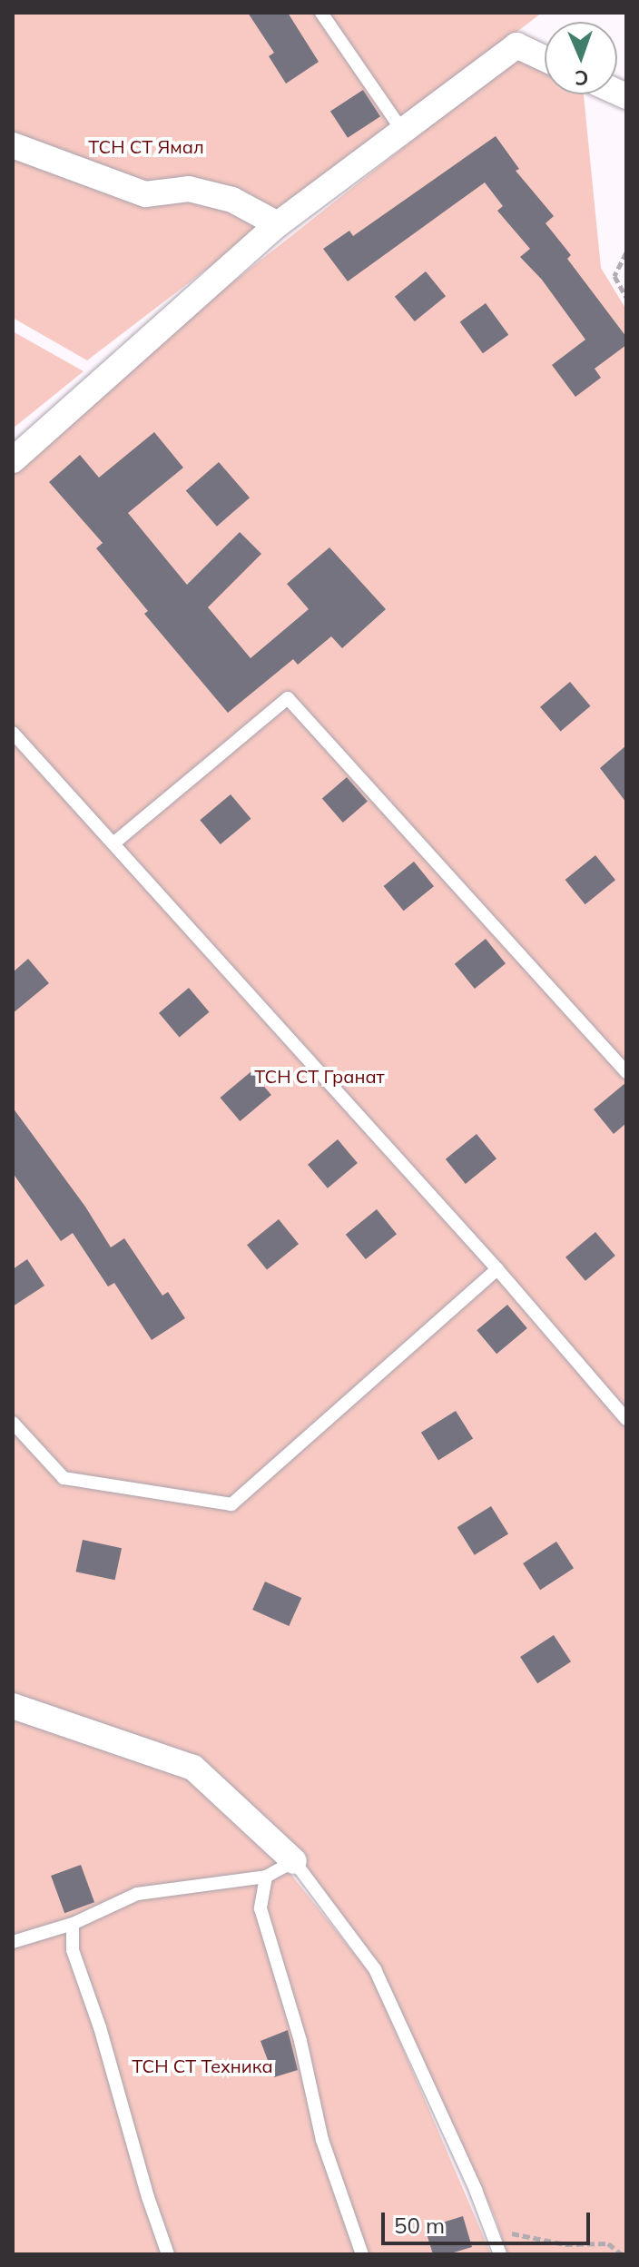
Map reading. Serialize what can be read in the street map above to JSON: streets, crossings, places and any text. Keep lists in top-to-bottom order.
{
  "parks": ["ТСН СТ Ямал", "ТСН СТ Гранат", "ТСН СТ Техника"],
  "scale_bar": "50 m",
  "north": "bottom"
}
